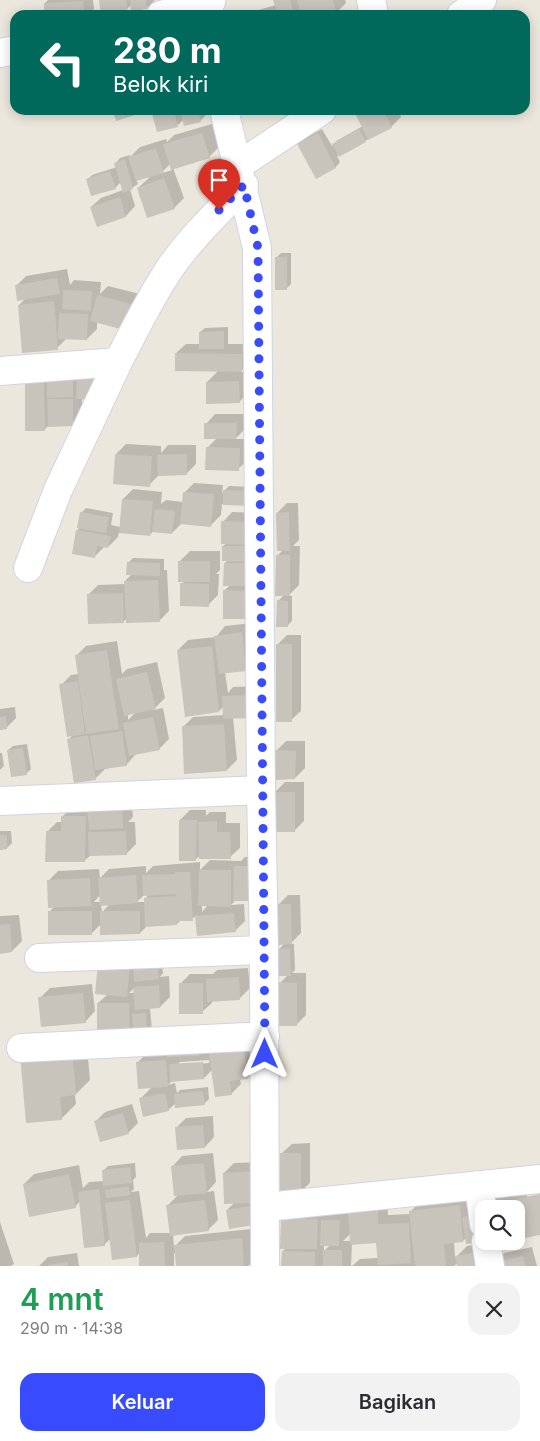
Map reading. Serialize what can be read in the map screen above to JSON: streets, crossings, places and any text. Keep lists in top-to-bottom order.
{
  "page": {
    "turn": ["280 m", "Belok kiri"],
    "heading": ["4 mnt", "290 m · 14:38"],
    "buttons": ["Keluar", "Bagikan"]
  }
}
